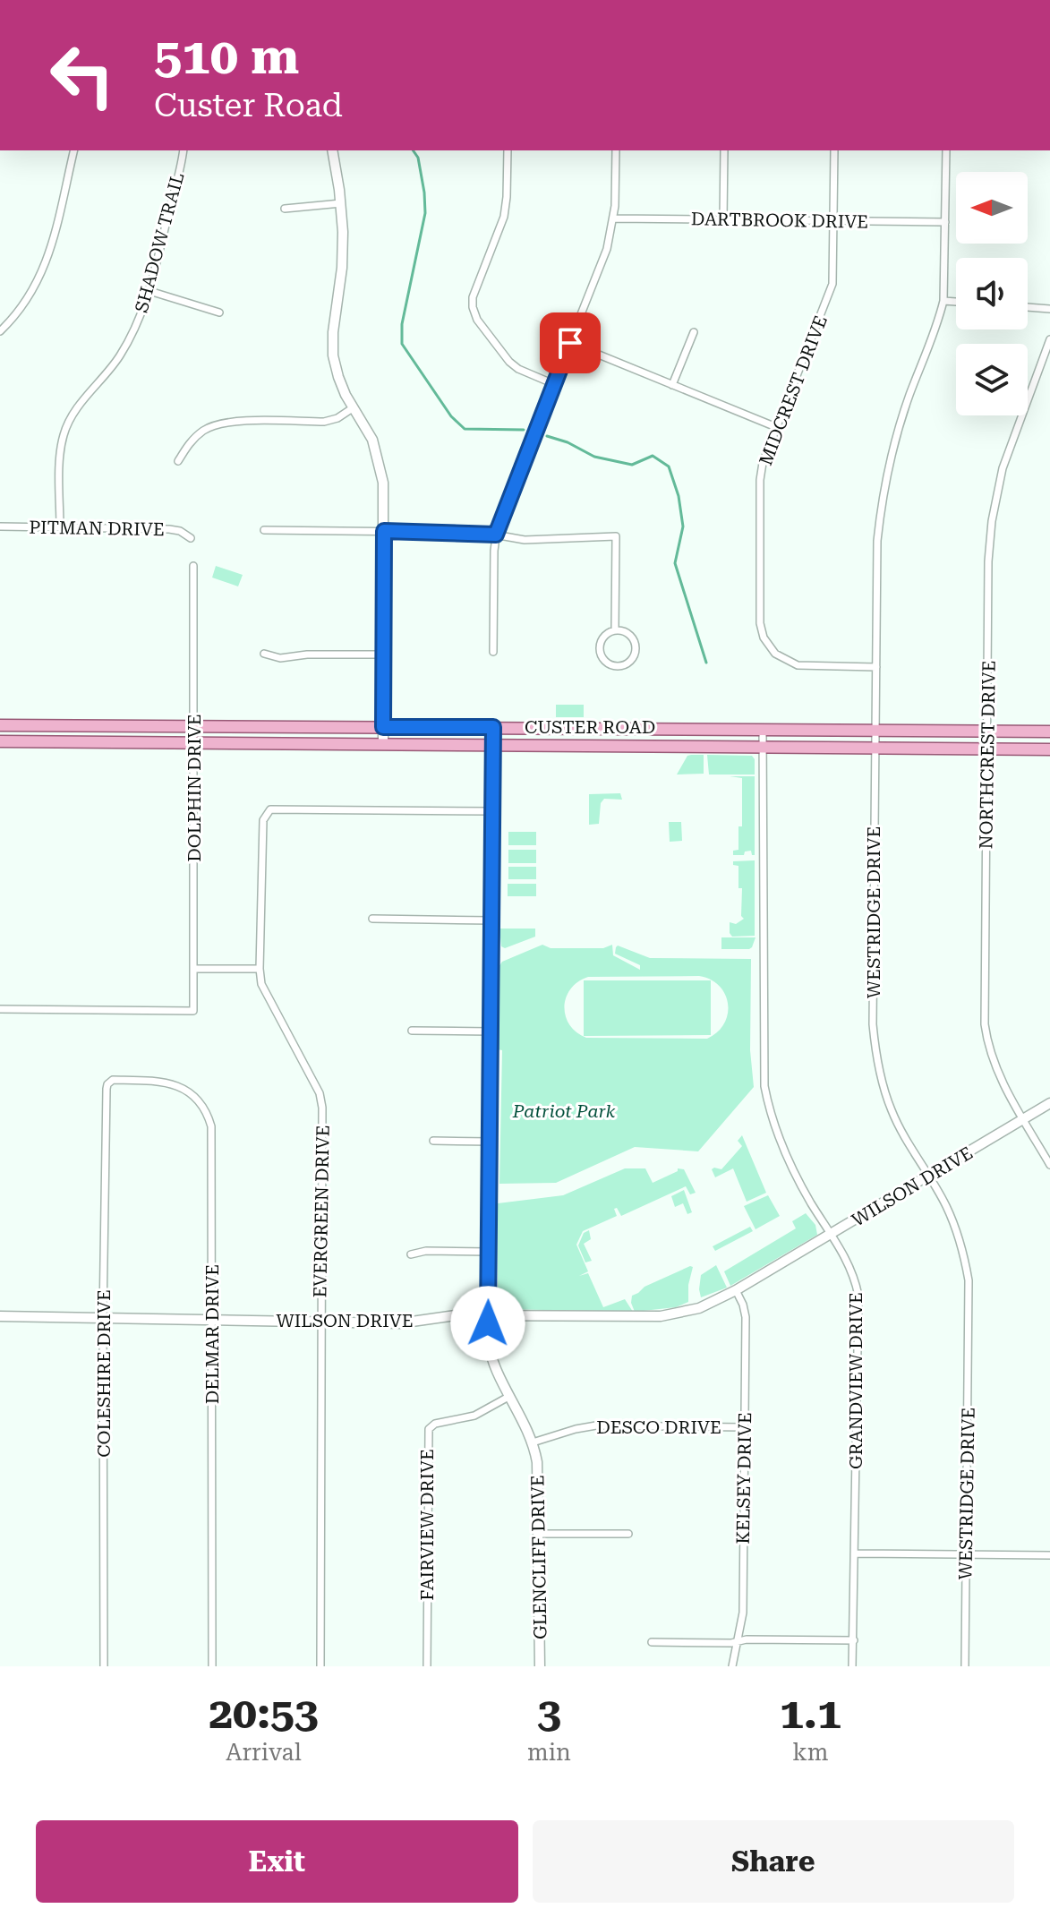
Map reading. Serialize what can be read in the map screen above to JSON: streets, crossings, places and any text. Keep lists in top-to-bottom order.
{
  "streets": {
    "main road": ["CUSTER ROAD"],
    "street": [
      "DARTBROOK DRIVE",
      "SHADOW TRAIL",
      "MIDCREST DRIVE",
      "PITMAN DRIVE",
      "NORTHCREST DRIVE",
      "DOLPHIN DRIVE",
      "WESTRIDGE DRIVE",
      "WILSON DRIVE",
      "EVERGREEN DRIVE",
      "DELMAR DRIVE",
      "COLESHIRE DRIVE",
      "GRANDVIEW DRIVE",
      "DESCO DRIVE",
      "KELSEY DRIVE",
      "FAIRVIEW DRIVE",
      "GLENCLIFF DRIVE"
    ]
  },
  "crossings": [
    ["DARTBROOK DRIVE", "MIDCREST DRIVE"],
    ["DARTBROOK DRIVE", "WESTRIDGE DRIVE"],
    ["SHADOW TRAIL", "PITMAN DRIVE"],
    ["MIDCREST DRIVE", "WESTRIDGE DRIVE"],
    ["CUSTER ROAD", "NORTHCREST DRIVE"],
    ["CUSTER ROAD", "DOLPHIN DRIVE"],
    ["CUSTER ROAD", "WESTRIDGE DRIVE"],
    ["CUSTER ROAD", "GRANDVIEW DRIVE"],
    ["CUSTER ROAD", "GLENCLIFF DRIVE"],
    ["NORTHCREST DRIVE", "WILSON DRIVE"],
    ["WESTRIDGE DRIVE", "WILSON DRIVE"],
    ["WILSON DRIVE", "EVERGREEN DRIVE"],
    ["WILSON DRIVE", "DELMAR DRIVE"],
    ["WILSON DRIVE", "COLESHIRE DRIVE"],
    ["WILSON DRIVE", "GRANDVIEW DRIVE"],
    ["WILSON DRIVE", "KELSEY DRIVE"],
    ["WILSON DRIVE", "GLENCLIFF DRIVE"],
    ["EVERGREEN DRIVE", "GLENCLIFF DRIVE"],
    ["DELMAR DRIVE", "COLESHIRE DRIVE"],
    ["DESCO DRIVE", "KELSEY DRIVE"],
    ["DESCO DRIVE", "GLENCLIFF DRIVE"],
    ["FAIRVIEW DRIVE", "GLENCLIFF DRIVE"]
  ],
  "parks": ["Patriot Park"],
  "north": "left",
  "page": {
    "turn": ["510 m", "Custer Road"],
    "eta": [
      "20:53",
      "Arrival",
      "3",
      "min",
      "1.1",
      "km"
    ],
    "buttons": ["Exit", "Share"]
  }
}
